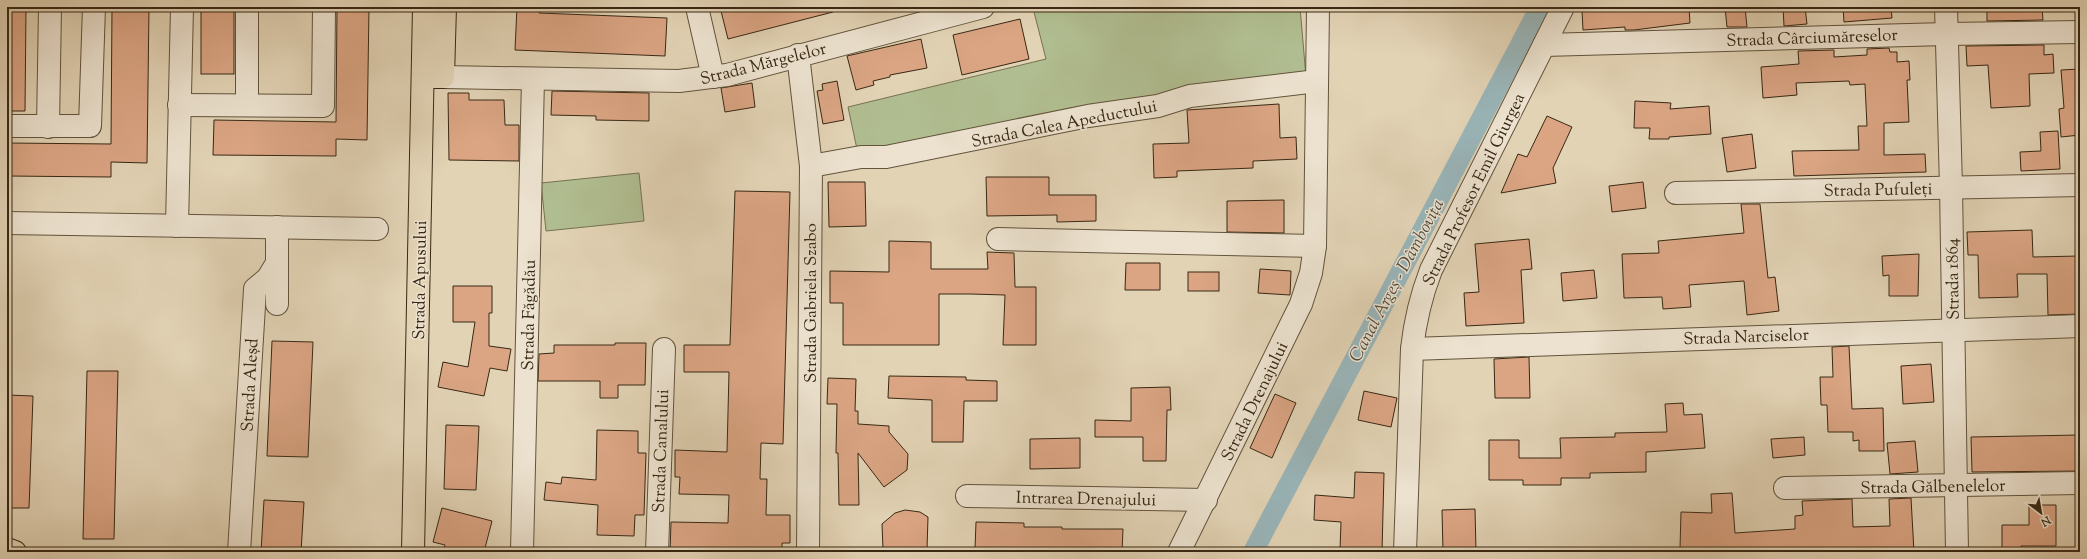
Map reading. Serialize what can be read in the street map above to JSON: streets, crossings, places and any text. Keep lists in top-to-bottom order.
{
  "streets": {
    "main road": ["Strada Apusului"],
    "street": [
      "Strada Cârciumăreselor",
      "Strada Mărgelelor",
      "Strada Calea Apeductului",
      "Strada Profesor Emil Giurgea",
      "Strada Pufuleți",
      "Strada 1864",
      "Strada Gabriela Szabo",
      "Strada Făgădău",
      "Strada Narciselor",
      "Strada Aleșd",
      "Strada Drenajului",
      "Strada Canalului",
      "Strada Gălbenelelor",
      "Intrarea Drenajului"
    ]
  },
  "crossings": [
    ["Strada Cârciumăreselor", "Strada Profesor Emil Giurgea"],
    ["Strada Cârciumăreselor", "Strada 1864"],
    ["Strada Mărgelelor", "Strada Apusului"],
    ["Strada Mărgelelor", "Strada Gabriela Szabo"],
    ["Strada Mărgelelor", "Strada Făgădău"],
    ["Strada Calea Apeductului", "Strada Gabriela Szabo"],
    ["Strada Calea Apeductului", "Strada Drenajului"],
    ["Strada Profesor Emil Giurgea", "Strada Narciselor"],
    ["Strada Pufuleți", "Strada 1864"],
    ["Strada 1864", "Strada Narciselor"],
    ["Strada 1864", "Strada Gălbenelelor"],
    ["Strada Drenajului", "Intrarea Drenajului"]
  ],
  "water": ["Canal Argeș - Dâmbovița"],
  "north": "bottom right"
}
